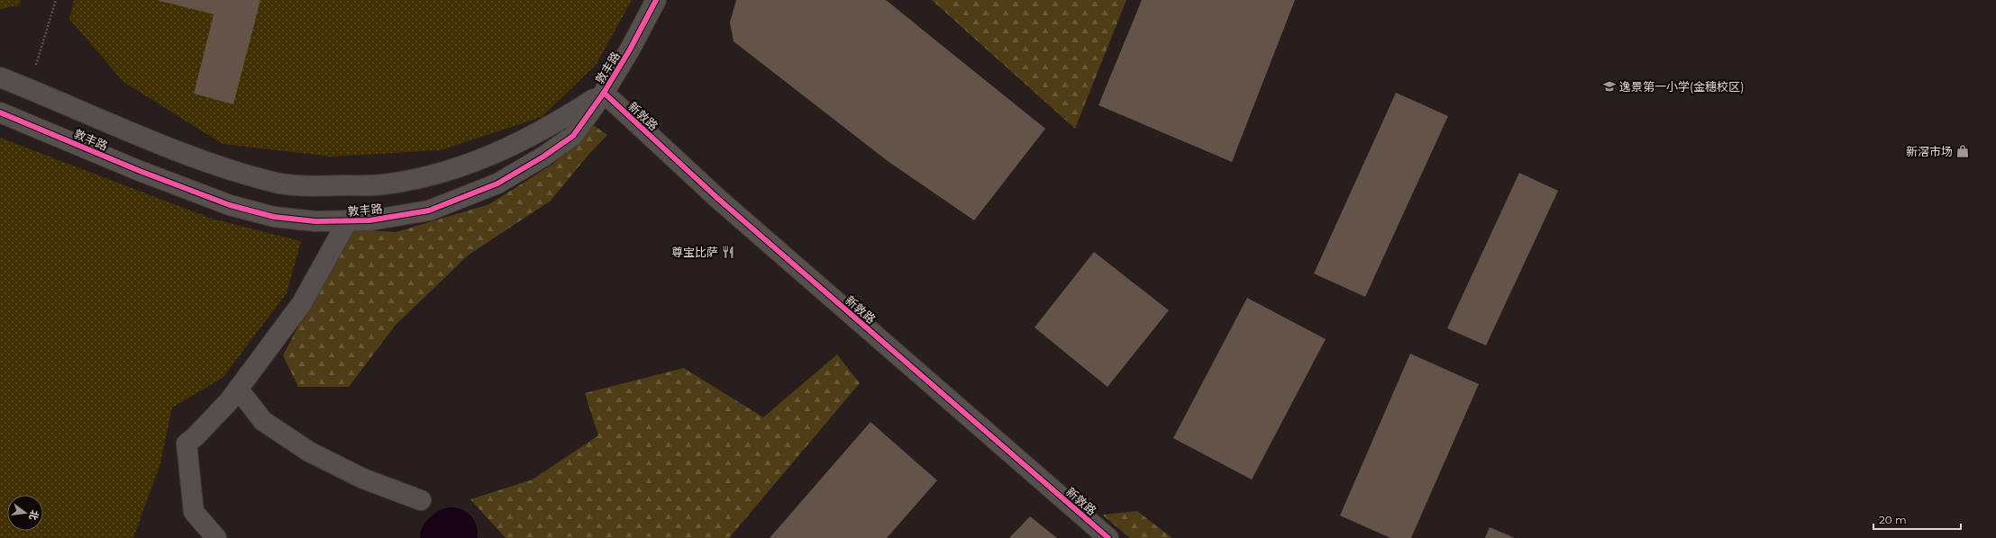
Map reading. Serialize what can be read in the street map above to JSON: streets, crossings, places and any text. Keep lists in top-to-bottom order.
{
  "streets": {
    "street": ["敦丰路", "新敦路"]
  },
  "crossings": [
    ["敦丰路", "新敦路"]
  ],
  "places": {
    "school or university": ["逸景第一小学(金穗校区)"],
    "shop": ["新滘市场"],
    "restaurant": ["尊宝比萨"]
  },
  "scale_bar": "20 m",
  "north": "right"
}
